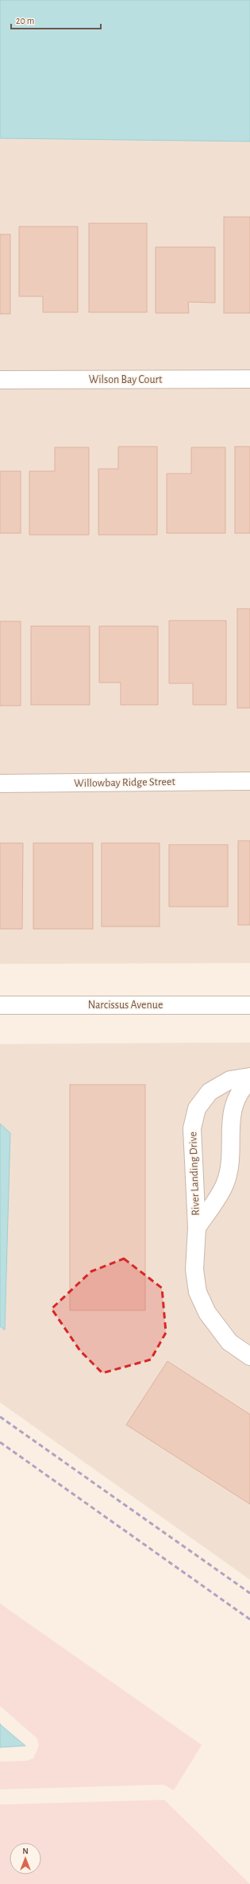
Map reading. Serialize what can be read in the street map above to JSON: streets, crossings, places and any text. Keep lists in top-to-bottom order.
{
  "streets": {
    "street": [
      "Wilson Bay Court",
      "Willowbay Ridge Street",
      "Narcissus Avenue",
      "River Landing Drive"
    ]
  },
  "scale_bar": "20 m",
  "north": "top"
}
